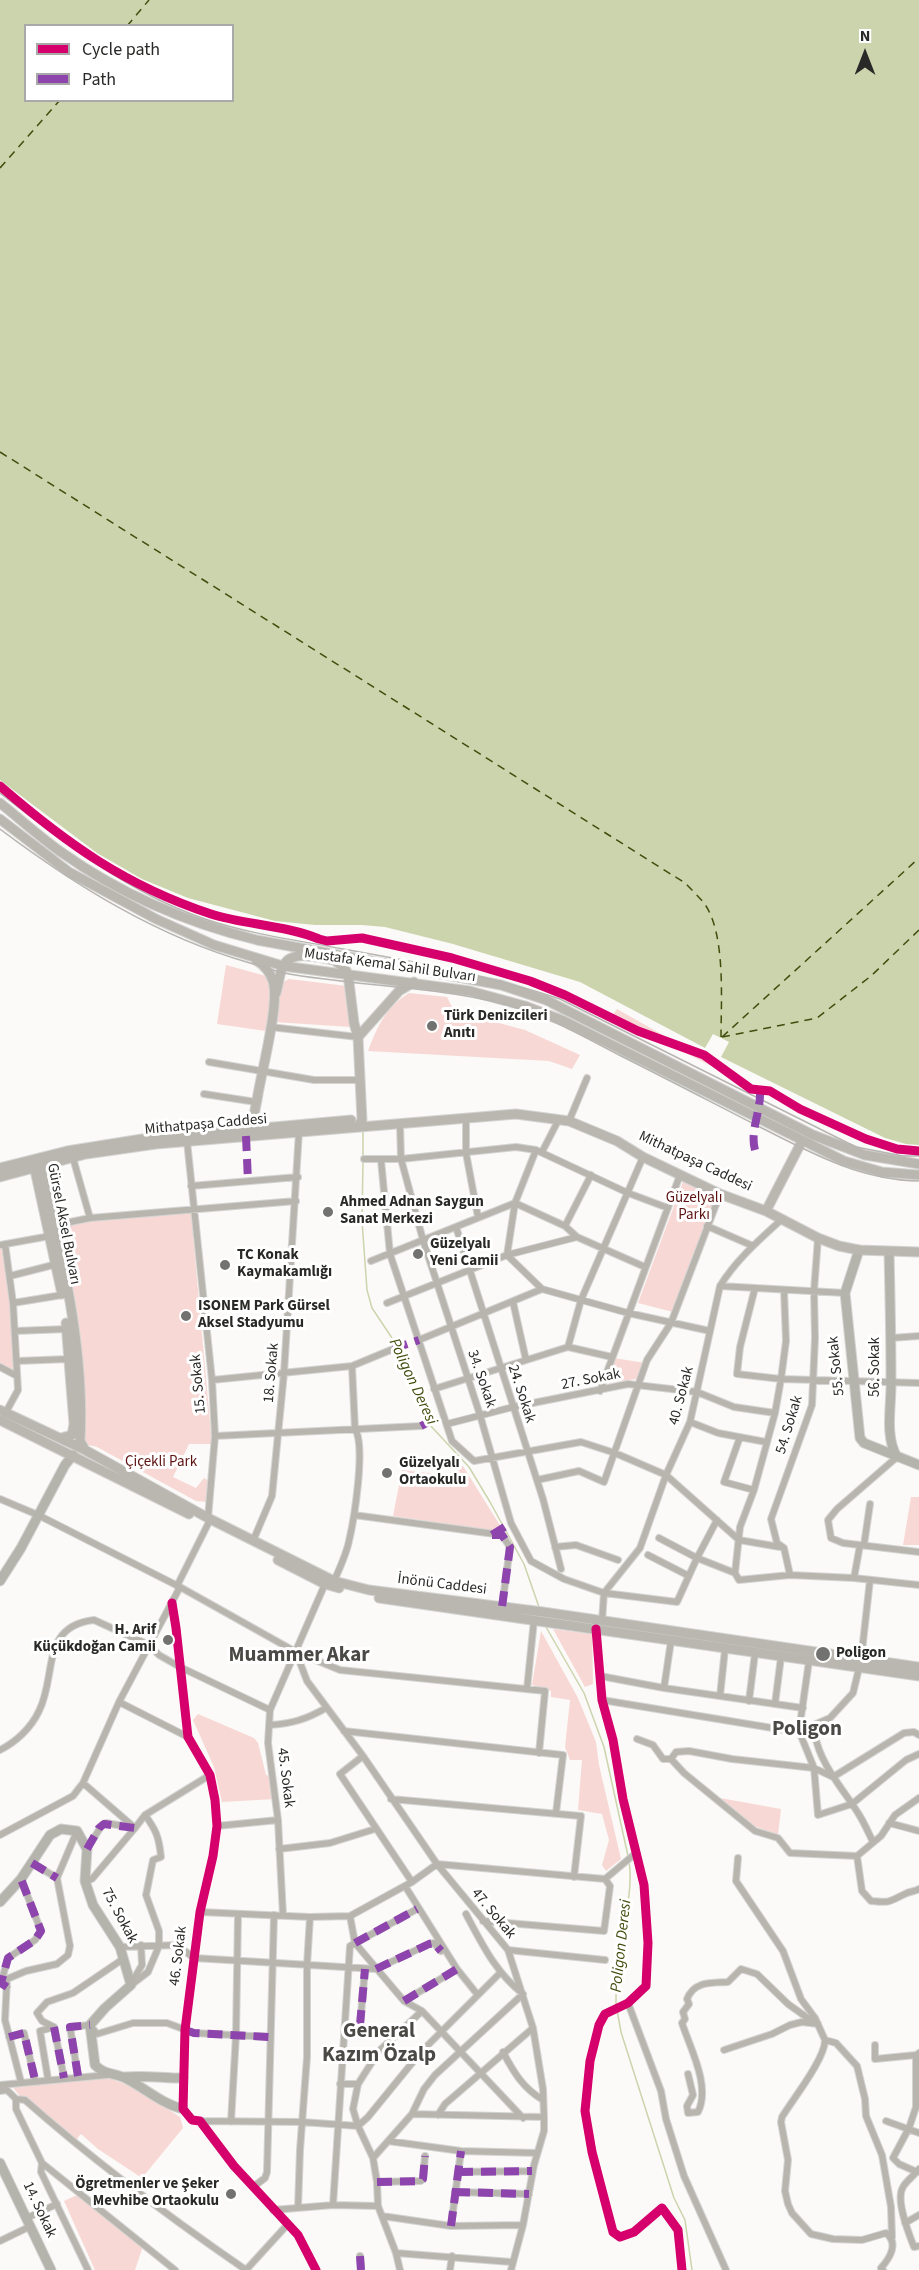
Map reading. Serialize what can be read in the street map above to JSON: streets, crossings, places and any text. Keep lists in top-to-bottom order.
{
  "streets": {
    "main road": [
      "Mustafa Kemal Sahil Bulvarı",
      "Mithatpaşa Caddesi",
      "Gürsel Aksel Bulvarı",
      "İnönü Caddesi"
    ],
    "street": [
      "55. Sokak",
      "56. Sokak",
      "18. Sokak",
      "34. Sokak",
      "27. Sokak",
      "15. Sokak",
      "24. Sokak",
      "40. Sokak",
      "54. Sokak",
      "45. Sokak",
      "47. Sokak",
      "75. Sokak",
      "46. Sokak",
      "14. Sokak"
    ]
  },
  "crossings": [
    ["Mithatpaşa Caddesi", "Gürsel Aksel Bulvarı"],
    ["Mithatpaşa Caddesi", "55. Sokak"],
    ["Mithatpaşa Caddesi", "56. Sokak"],
    ["Mithatpaşa Caddesi", "18. Sokak"],
    ["Mithatpaşa Caddesi", "34. Sokak"],
    ["Mithatpaşa Caddesi", "15. Sokak"],
    ["Mithatpaşa Caddesi", "40. Sokak"],
    ["Mithatpaşa Caddesi", "54. Sokak"],
    ["Gürsel Aksel Bulvarı", "İnönü Caddesi"],
    ["55. Sokak", "56. Sokak"],
    ["18. Sokak", "İnönü Caddesi"],
    ["34. Sokak", "27. Sokak"],
    ["34. Sokak", "40. Sokak"],
    ["27. Sokak", "24. Sokak"],
    ["27. Sokak", "40. Sokak"],
    ["15. Sokak", "İnönü Caddesi"],
    ["İnönü Caddesi", "45. Sokak"],
    ["45. Sokak", "47. Sokak"]
  ],
  "districts": ["Muammer Akar", "Poligon", "General Kazım Özalp"],
  "water": ["Poligon Deresi"],
  "parks": ["Güzelyalı Parkı", "Çiçekli Park"],
  "places": [
    "Türk Denizcileri Anıtı",
    "Ahmed Adnan Saygun Sanat Merkezi",
    "Güzelyalı Yeni Camii",
    "TC Konak Kaymakamlığı",
    "ISONEM Park Gürsel Aksel Stadyumu",
    "Güzelyalı Ortaokulu",
    "H. Arif Küçükdoğan Camii",
    "Poligon",
    "Ögretmenler ve Şeker Mevhibe Ortaokulu"
  ],
  "legend": ["Cycle path", "Path"],
  "north": "top"
}
